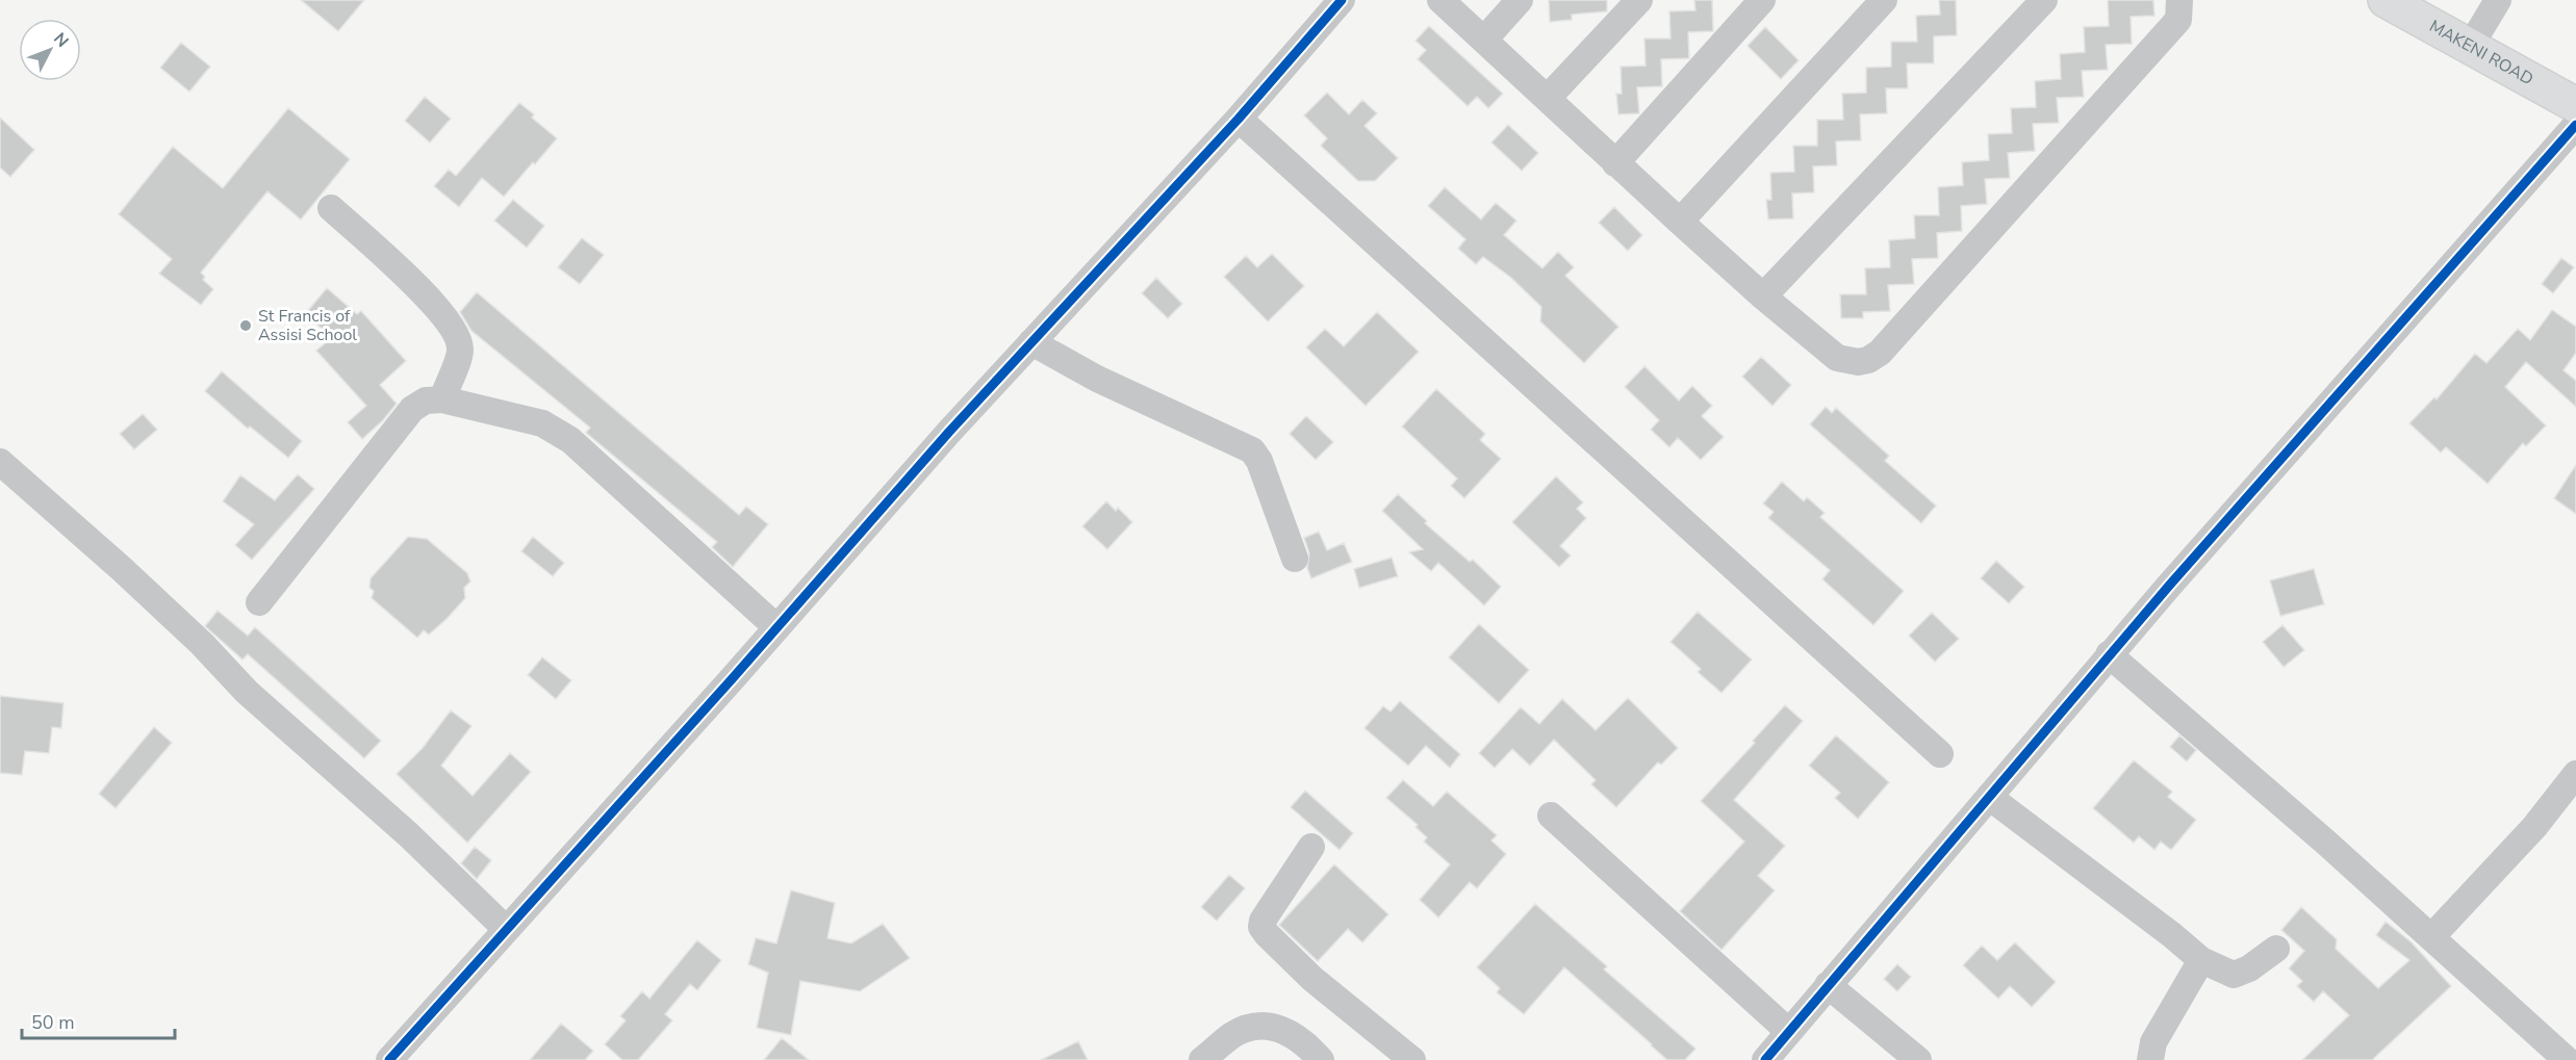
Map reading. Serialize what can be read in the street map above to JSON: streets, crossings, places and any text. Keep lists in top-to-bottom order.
{
  "streets": {
    "main road": ["MAKENI ROAD"]
  },
  "places": ["St Francis of Assisi School"],
  "scale_bar": "50 m",
  "north": "top right"
}
